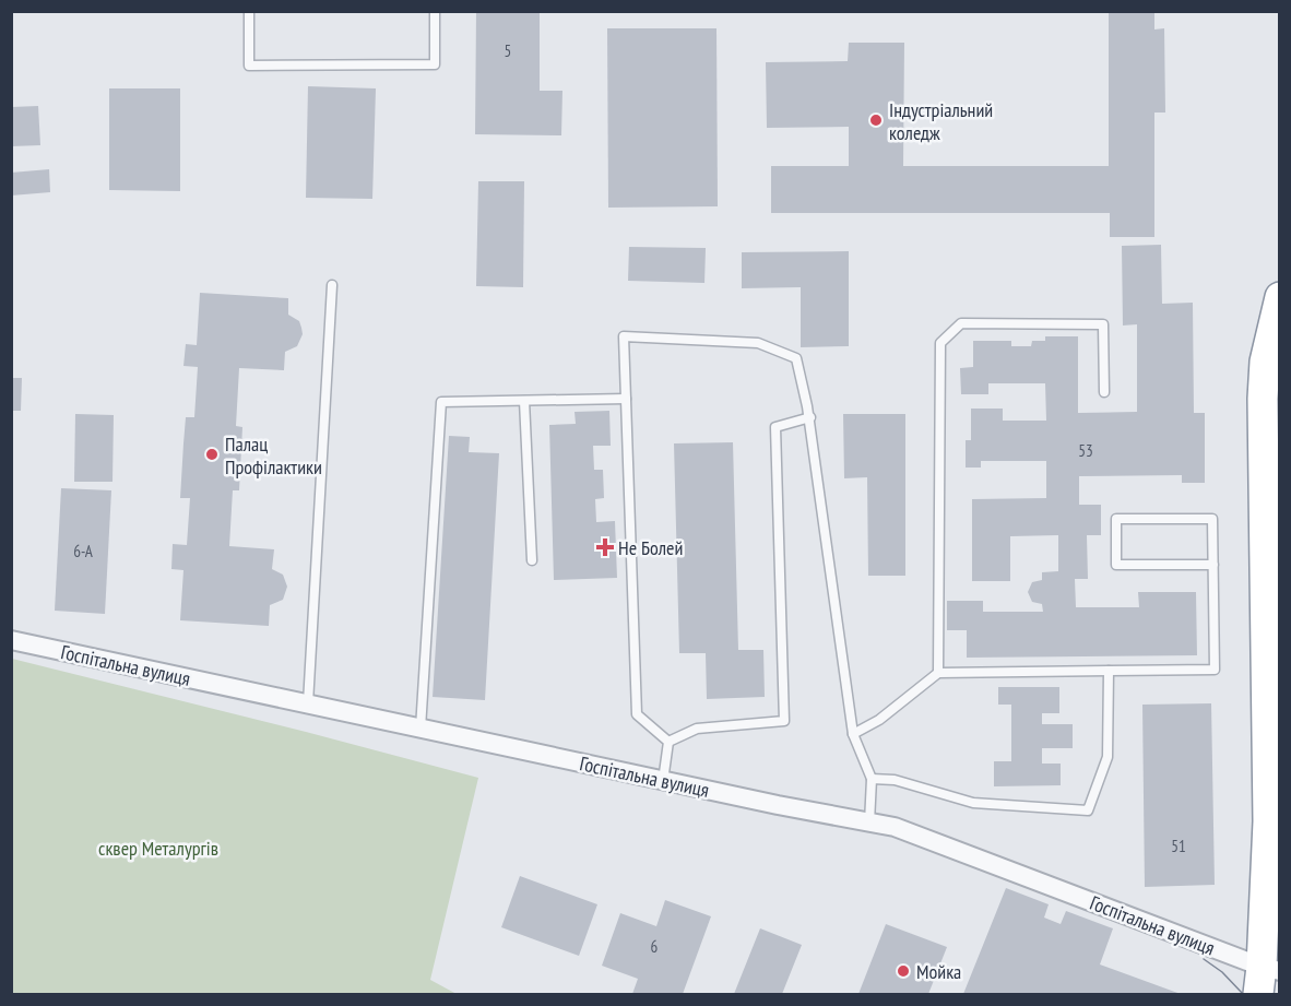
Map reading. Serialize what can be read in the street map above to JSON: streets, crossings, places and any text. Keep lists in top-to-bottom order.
{
  "streets": {
    "street": ["Госпітальна вулиця"]
  },
  "parks": ["сквер Металургів"],
  "places": {
    "other": ["Індустріальний коледж", "Палац Профілактики", "Мойка"],
    "health": ["Не Болей"]
  },
  "house_numbers": [
    "5",
    "53",
    "6-А",
    "51",
    "6"
  ]
}
